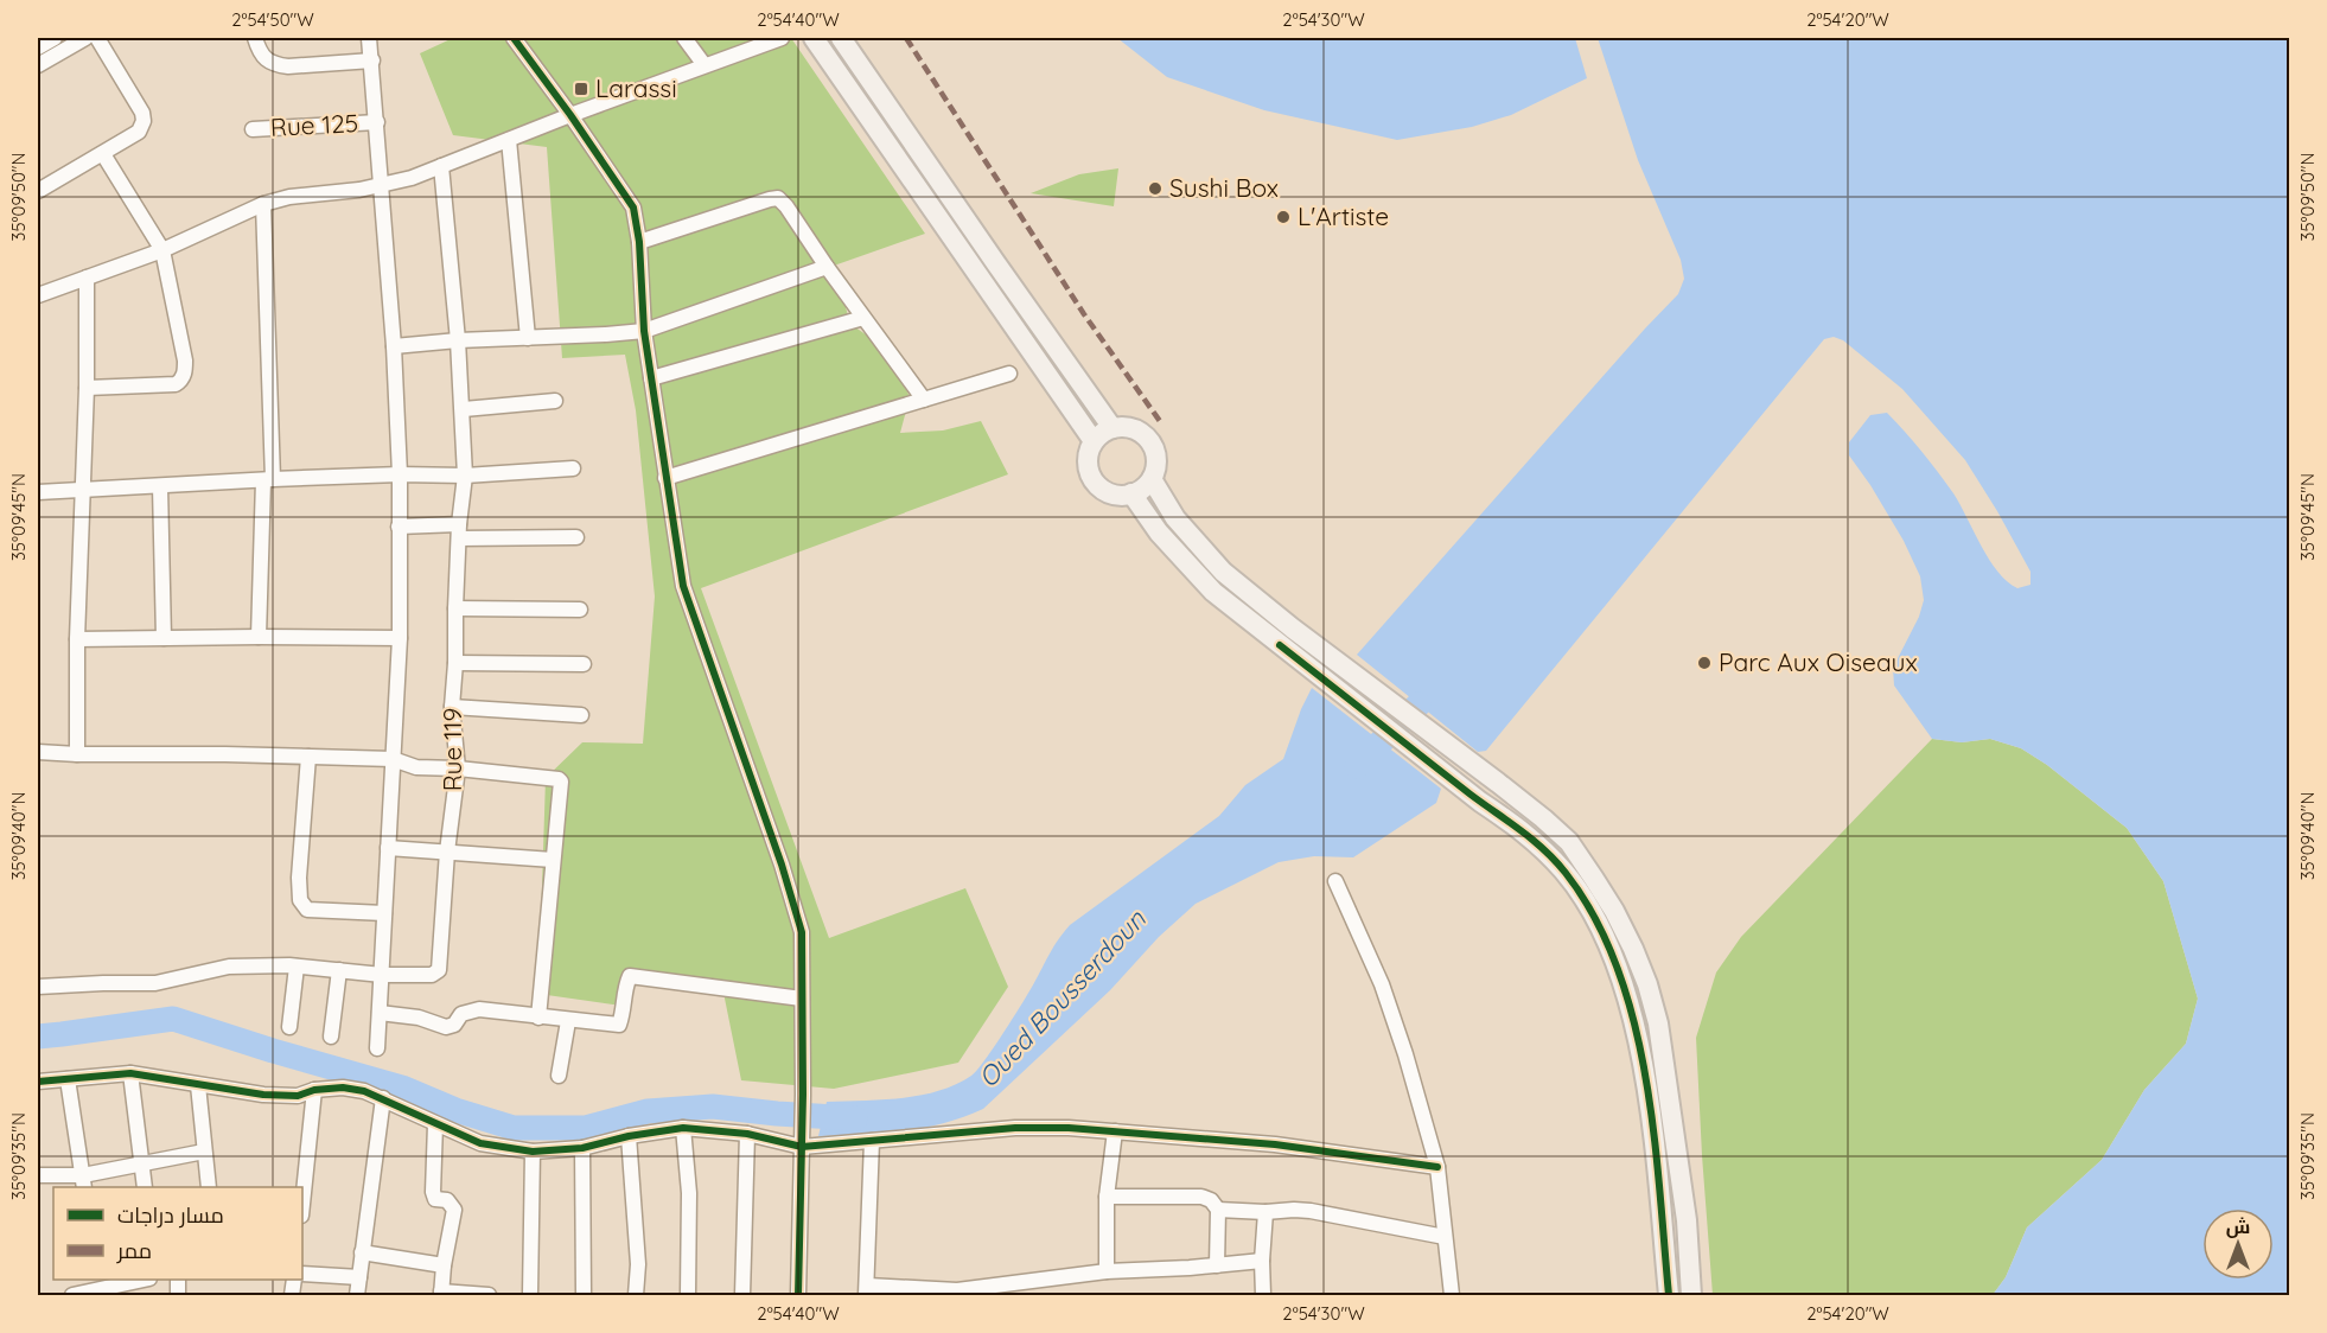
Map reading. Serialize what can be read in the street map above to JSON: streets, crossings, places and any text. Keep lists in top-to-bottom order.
{
  "streets": {
    "street": ["Rue 125", "Rue 119"]
  },
  "water": ["Oued Bousserdoun"],
  "places": {
    "transit": ["Larassi"],
    "other": ["Sushi Box", "L'Artiste", "Parc Aux Oiseaux"]
  },
  "legend": ["مسار دراجات", "ممر"],
  "north": "top",
  "coordinates": [
    "2°54'50\"W",
    "2°54'40\"W",
    "2°54'30\"W",
    "2°54'20\"W",
    "35°09'50\"N",
    "35°09'45\"N",
    "35°09'40\"N",
    "35°09'35\"N"
  ]
}
